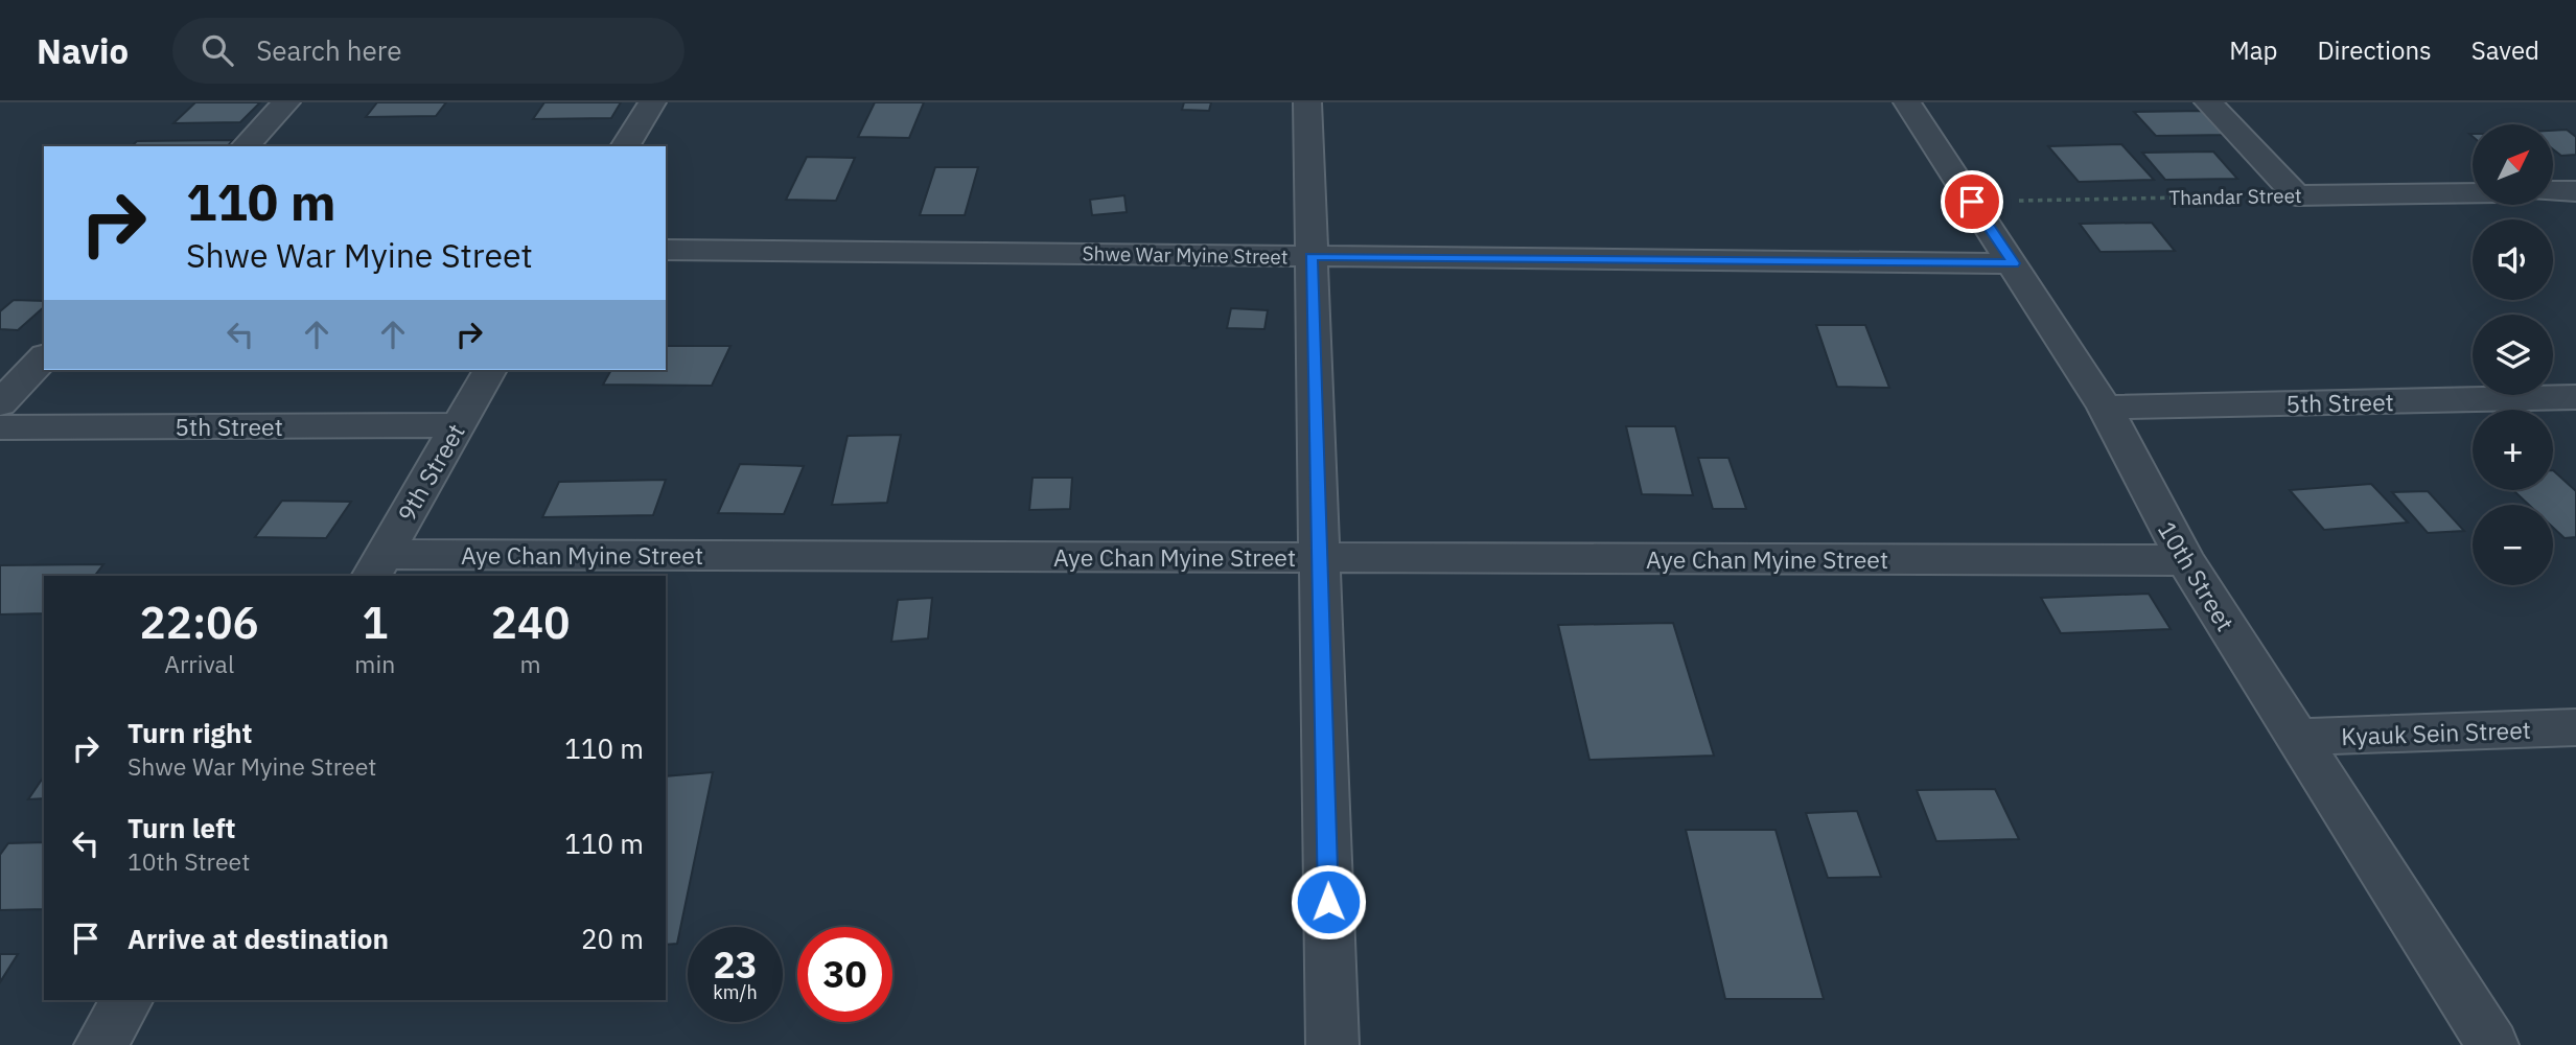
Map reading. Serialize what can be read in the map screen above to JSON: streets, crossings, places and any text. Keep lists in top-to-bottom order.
{
  "streets": {
    "street": [
      "Thandar Street",
      "Shwe War Myine Street",
      "5th Street",
      "9th Street",
      "Aye Chan Myine Street",
      "10th Street",
      "Kyauk Sein Street"
    ]
  },
  "crossings": [
    ["Thandar Street", "10th Street"],
    ["Shwe War Myine Street", "10th Street"],
    ["5th Street", "9th Street"],
    ["5th Street", "10th Street"],
    ["9th Street", "Aye Chan Myine Street"],
    ["Aye Chan Myine Street", "10th Street"],
    ["10th Street", "Kyauk Sein Street"]
  ],
  "north": "top right",
  "page": {
    "header": "Navio",
    "search": "Search here",
    "nav": ["Map", "Directions", "Saved"],
    "map_buttons": ["+", "−"],
    "turn": ["110 m", "Shwe War Myine Street"],
    "eta": [
      "22:06",
      "Arrival",
      "1",
      "min",
      "240",
      "m"
    ],
    "list": [
      {
        "name": "Turn right",
        "note": "Shwe War Myine Street",
        "value": "110 m"
      },
      {
        "name": "Turn left",
        "note": "10th Street",
        "value": "110 m"
      },
      {
        "name": "Arrive at destination",
        "value": "20 m"
      }
    ],
    "speed": "23 km/h",
    "limit": "30"
  }
}
